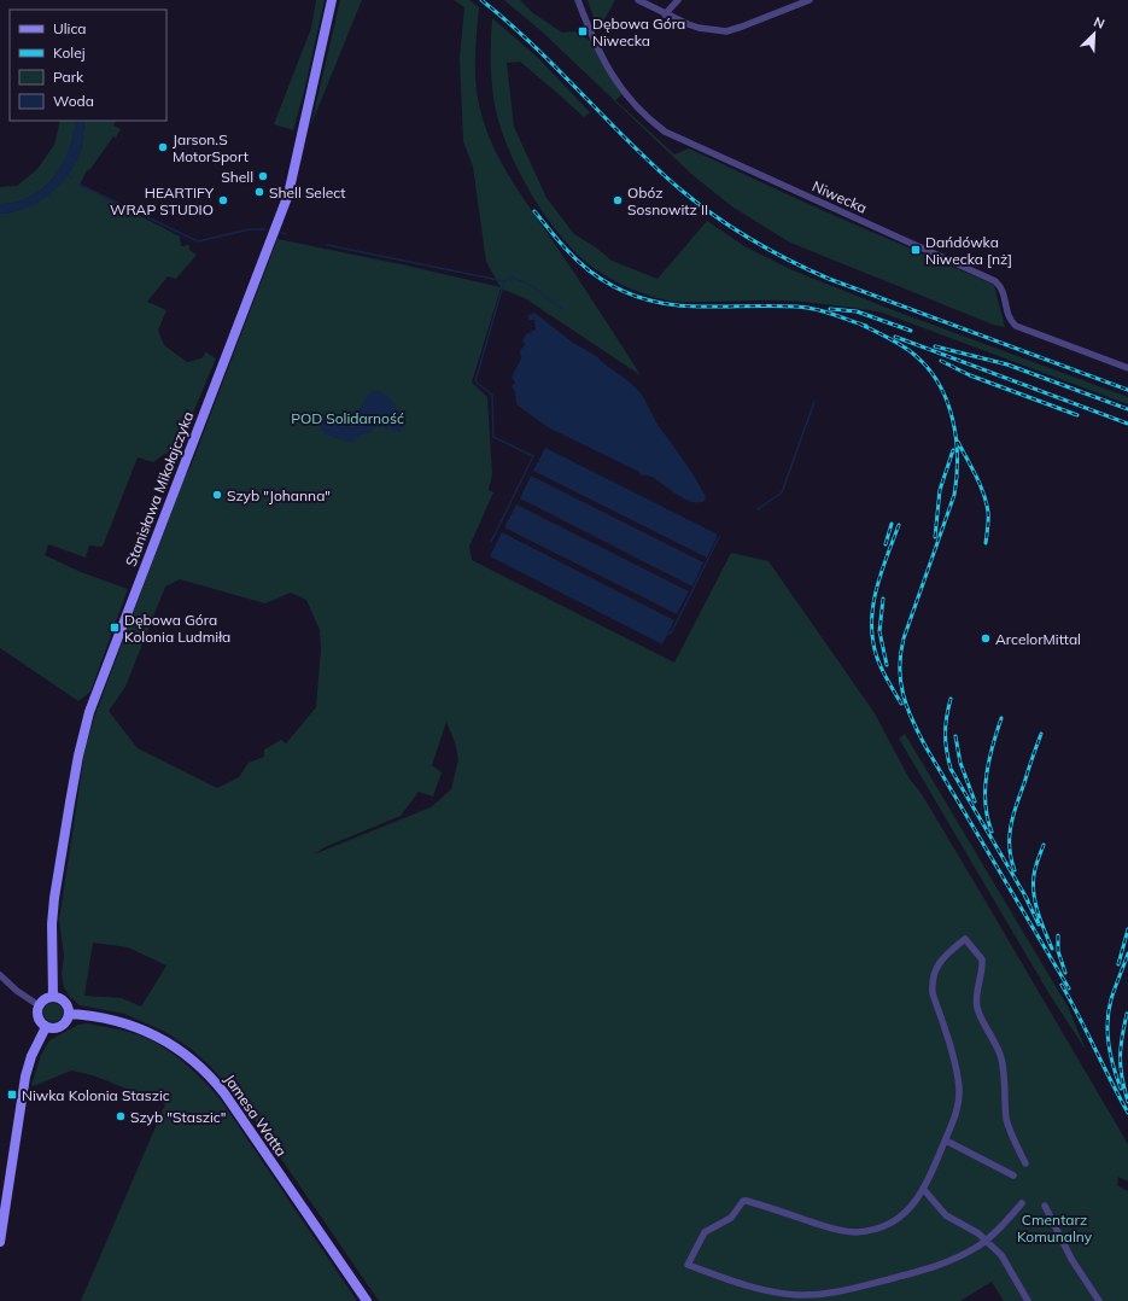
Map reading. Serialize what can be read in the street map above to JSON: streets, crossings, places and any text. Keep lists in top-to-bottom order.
{
  "streets": {
    "street": ["Niwecka", "Stanisława Mikołajczyka", "Jamesa Watta"]
  },
  "crossings": [
    ["Stanisława Mikołajczyka", "Jamesa Watta"]
  ],
  "parks": ["POD Solidarność", "Cmentarz Komunalny"],
  "places": {
    "transit": [
      "Dębowa Góra Niwecka",
      "Dańdówka Niwecka [nż]",
      "Dębowa Góra Kolonia Ludmiła",
      "Niwka Kolonia Staszic"
    ],
    "other": [
      "Jarson.S MotorSport",
      "Shell",
      "Shell Select",
      "HEARTIFY WRAP STUDIO",
      "Obóz Sosnowitz II",
      "Szyb \"Johanna\"",
      "ArcelorMittal",
      "Szyb \"Staszic\""
    ]
  },
  "legend": [
    "Ulica",
    "Kolej",
    "Park",
    "Woda"
  ],
  "north": "top right"
}
